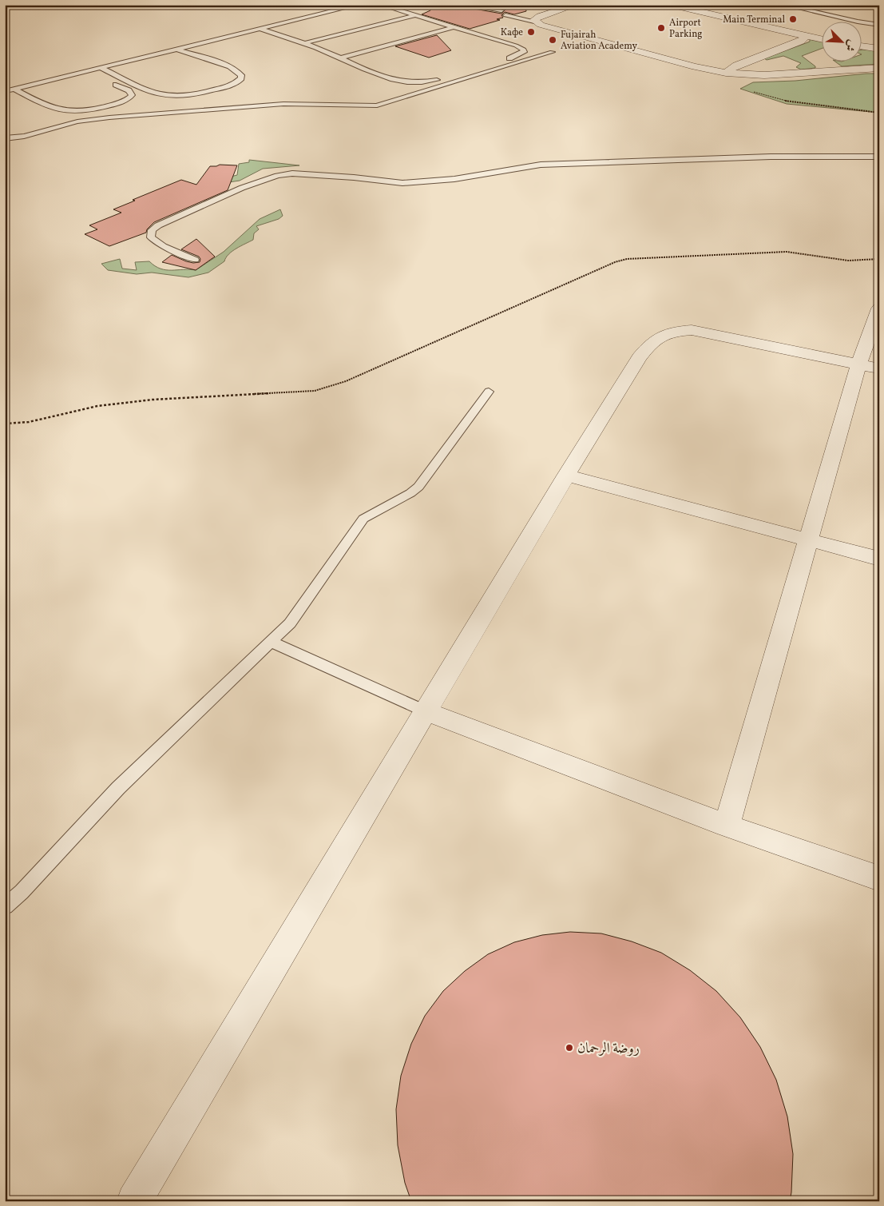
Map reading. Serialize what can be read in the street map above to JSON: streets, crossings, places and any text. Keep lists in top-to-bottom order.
{
  "places": [
    "Main Terminal",
    "Airport Parking",
    "Кафе",
    "Fujairah Aviation Academy",
    "روضة الرحمان"
  ],
  "north": "bottom right"
}
